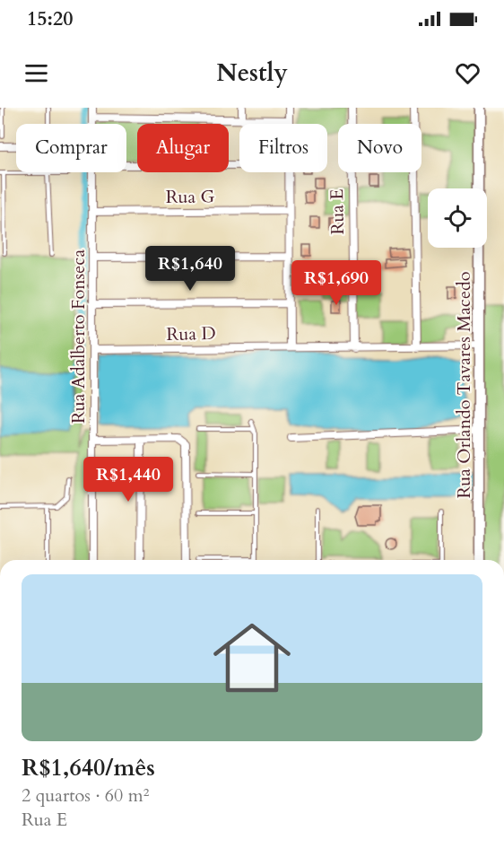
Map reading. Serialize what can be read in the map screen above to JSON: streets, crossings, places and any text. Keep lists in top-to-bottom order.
{
  "streets": {
    "street": [
      "Rua G",
      "Rua E",
      "Rua D",
      "Rua Adalberto Fonseca",
      "Rua Orlando Tavares Macedo"
    ]
  },
  "crossings": [
    ["Rua G", "Rua Adalberto Fonseca"],
    ["Rua E", "Rua D"],
    ["Rua D", "Rua Adalberto Fonseca"],
    ["Rua D", "Rua Orlando Tavares Macedo"]
  ],
  "page": {
    "status": "15:20",
    "header": "Nestly",
    "chip": [
      "Comprar",
      "Alugar",
      "Filtros",
      "Novo"
    ],
    "price": ["R$1,640", "R$1,690", "R$1,440"],
    "list": [
      {
        "name": "R$1,640/mês",
        "note": "2 quartos · 60 m² · Rua E"
      }
    ]
  }
}
